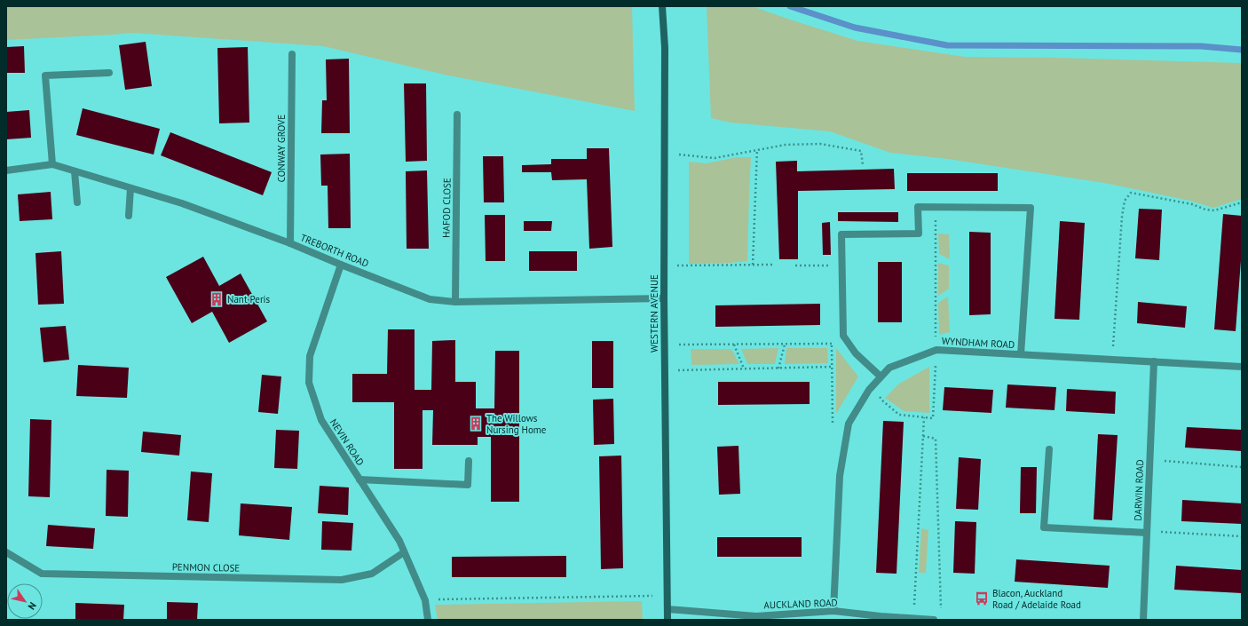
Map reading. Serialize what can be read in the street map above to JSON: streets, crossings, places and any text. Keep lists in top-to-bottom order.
{
  "streets": {
    "street": [
      "CONWAY GROVE",
      "HAFOD CLOSE",
      "TREBORTH ROAD",
      "WESTERN AVENUE",
      "WYNDHAM ROAD",
      "NEVIN ROAD",
      "DARWIN ROAD",
      "PENMON CLOSE",
      "AUCKLAND ROAD"
    ]
  },
  "crossings": [
    ["CONWAY GROVE", "TREBORTH ROAD"],
    ["HAFOD CLOSE", "TREBORTH ROAD"],
    ["TREBORTH ROAD", "WESTERN AVENUE"],
    ["TREBORTH ROAD", "NEVIN ROAD"],
    ["WESTERN AVENUE", "AUCKLAND ROAD"],
    ["WYNDHAM ROAD", "DARWIN ROAD"],
    ["WYNDHAM ROAD", "AUCKLAND ROAD"],
    ["NEVIN ROAD", "PENMON CLOSE"]
  ],
  "places": {
    "building": ["Nant Peris", "The Willows Nursing Home"],
    "bus stop": ["Blacon, Auckland Road / Adelaide Road"]
  },
  "north": "bottom right"
}
